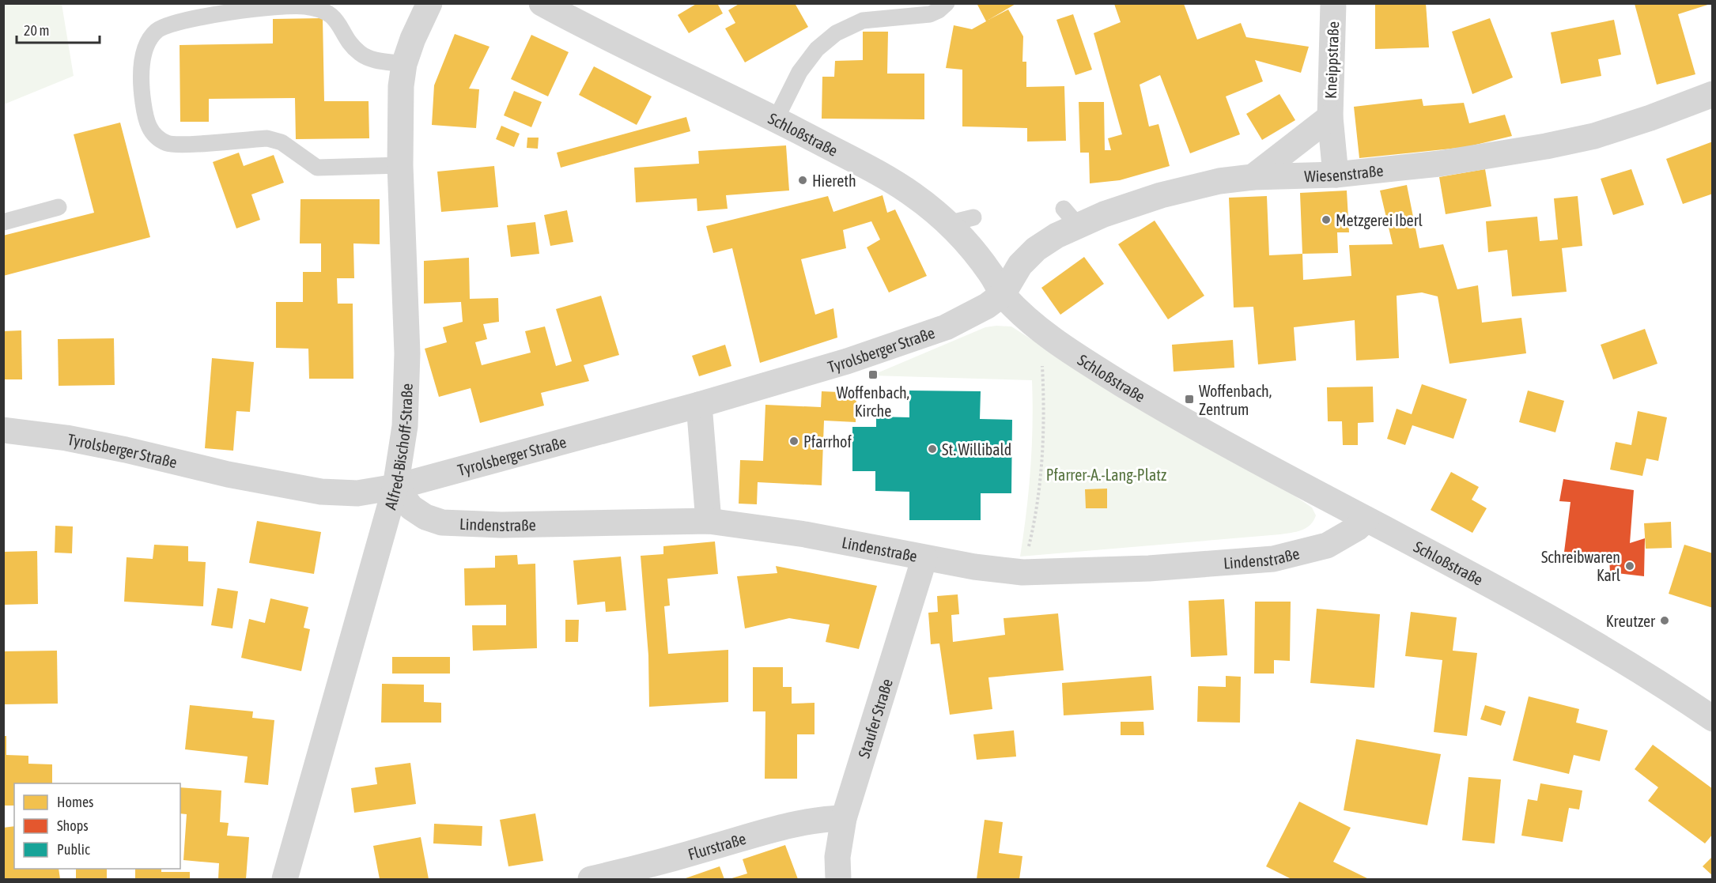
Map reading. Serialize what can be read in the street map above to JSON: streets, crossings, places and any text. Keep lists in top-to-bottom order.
{
  "streets": {
    "street": [
      "Kneippstraße",
      "Schloßstraße",
      "Wiesenstraße",
      "Tyrolsberger Straße",
      "Alfred-Bischoff-Straße",
      "Lindenstraße",
      "Staufer Straße",
      "Flurstraße"
    ]
  },
  "crossings": [
    ["Kneippstraße", "Wiesenstraße"],
    ["Schloßstraße", "Wiesenstraße"],
    ["Schloßstraße", "Tyrolsberger Straße"],
    ["Schloßstraße", "Lindenstraße"],
    ["Wiesenstraße", "Tyrolsberger Straße"],
    ["Tyrolsberger Straße", "Alfred-Bischoff-Straße"],
    ["Tyrolsberger Straße", "Lindenstraße"],
    ["Alfred-Bischoff-Straße", "Lindenstraße"],
    ["Lindenstraße", "Staufer Straße"],
    ["Staufer Straße", "Flurstraße"]
  ],
  "parks": ["Pfarrer-A.-Lang-Platz"],
  "places": {
    "other": [
      "Hiereth",
      "Metzgerei Iberl",
      "Pfarrhof",
      "St. Willibald",
      "Schreibwaren Karl",
      "Kreutzer"
    ],
    "transit": ["Woffenbach, Kirche", "Woffenbach, Zentrum"]
  },
  "legend": ["Homes", "Shops", "Public"],
  "scale_bar": "20 m"
}
